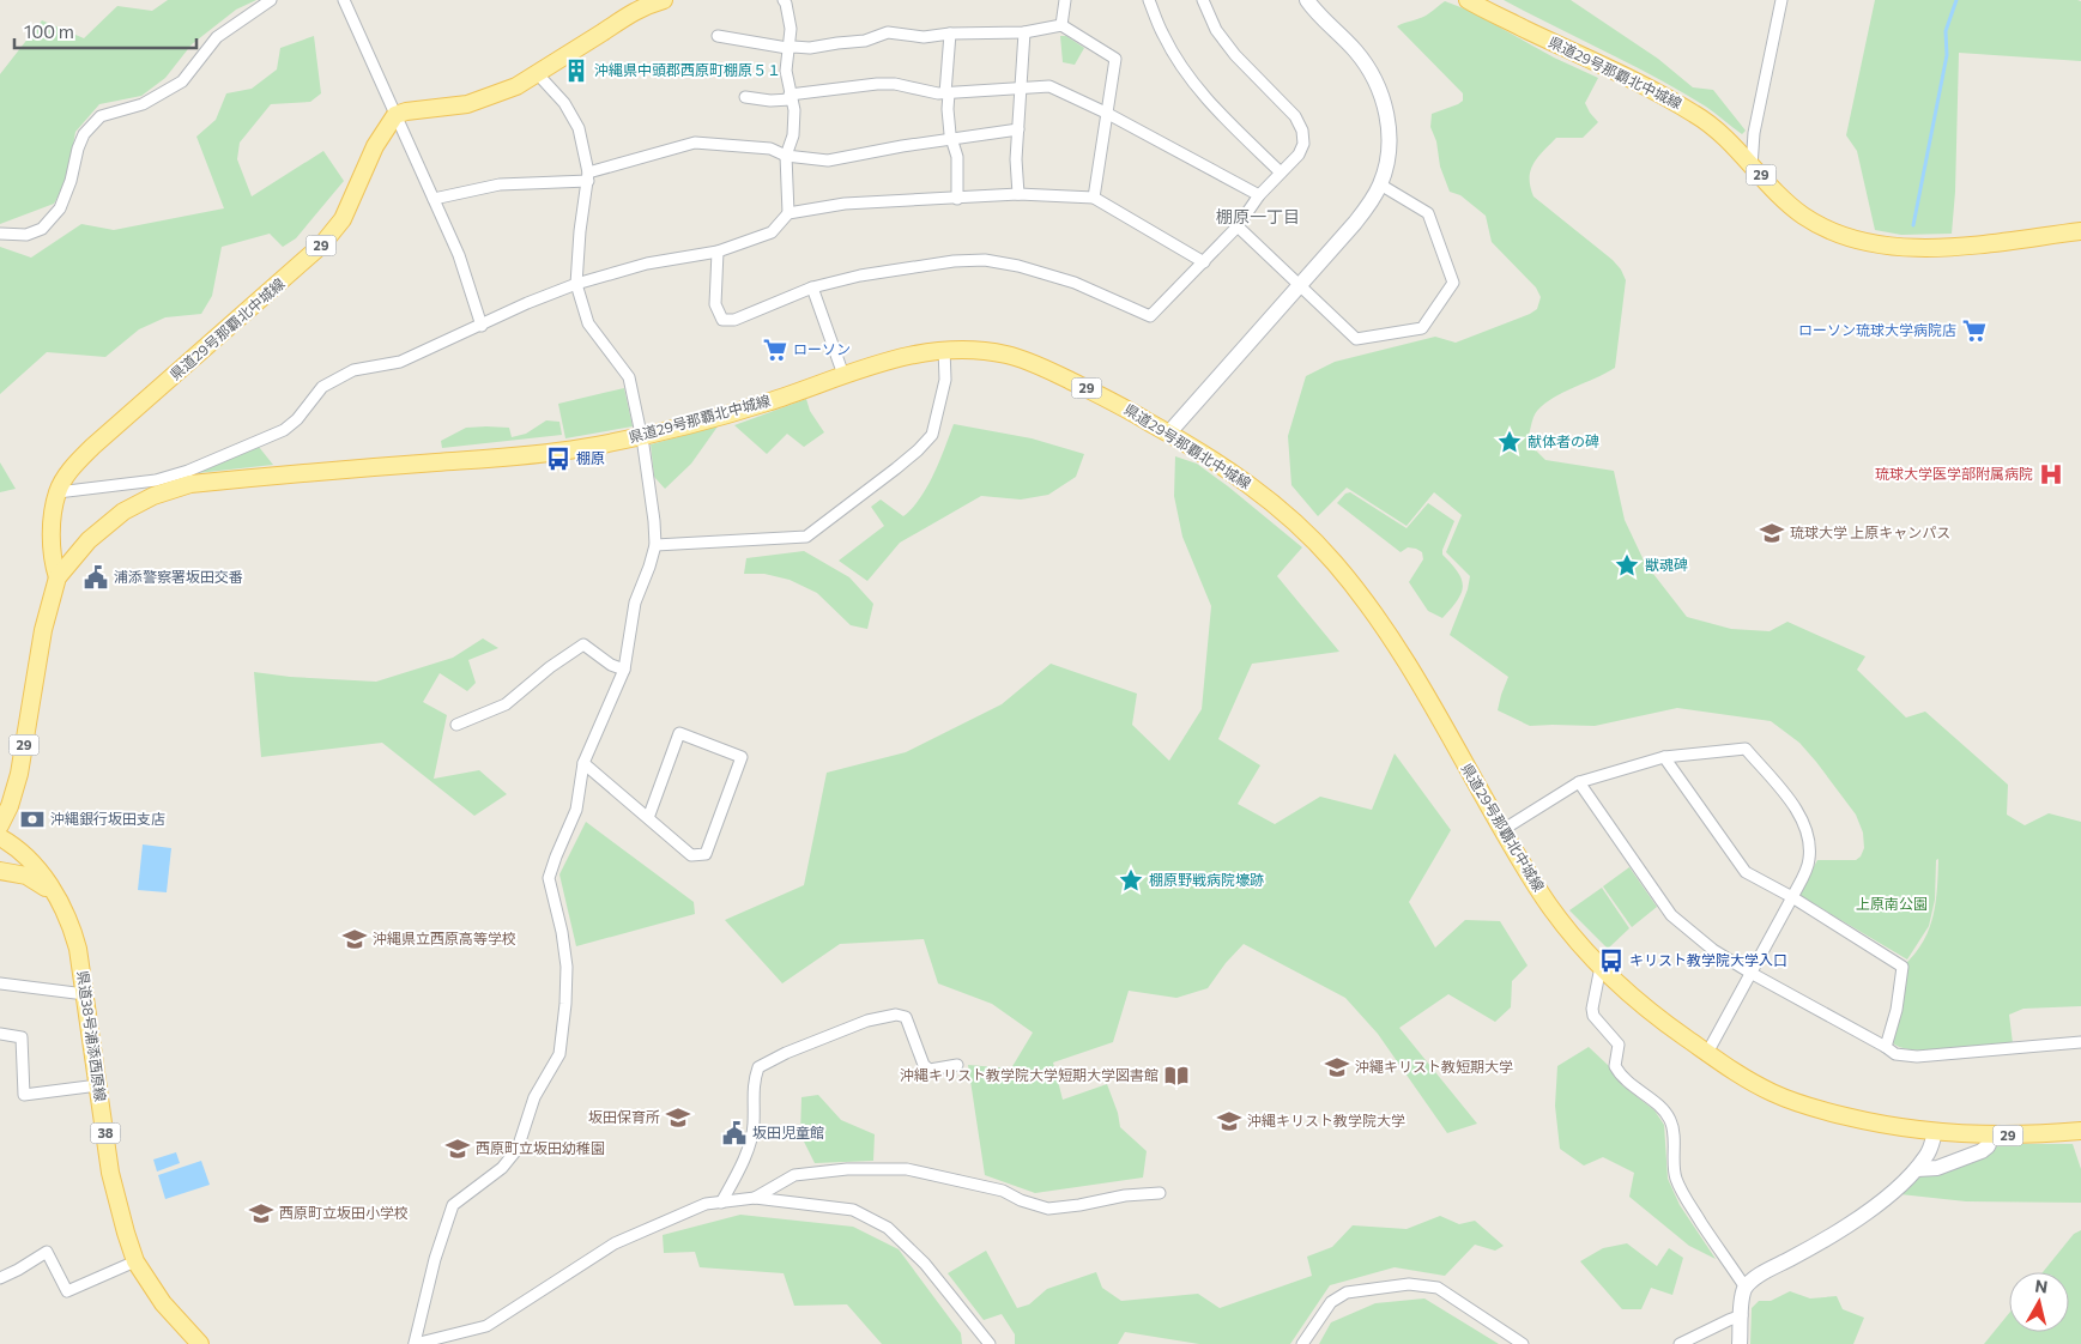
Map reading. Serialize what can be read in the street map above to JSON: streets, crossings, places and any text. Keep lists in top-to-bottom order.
{
  "streets": {
    "main road": [
      "県道29号那覇北中城線",
      "29",
      "県道38号浦添西原線",
      "38"
    ]
  },
  "districts": ["棚原一丁目"],
  "parks": ["上原南公園"],
  "places": {
    "building": ["沖縄県中頭郡西原町棚原５１"],
    "supermarket": ["ローソン琉球大学病院店", "ローソン"],
    "place": ["献体者の碑", "獣魂碑", "棚原野戦病院壕跡"],
    "bus stop": ["棚原", "キリスト教学院大学入口"],
    "hospital": ["琉球大学医学部附属病院"],
    "school or university": [
      "琉球大学 上原キャンパス",
      "沖縄県立西原高等学校",
      "沖繩キリスト教短期大学",
      "坂田保育所",
      "沖縄キリスト教学院大学",
      "西原町立坂田幼稚園",
      "西原町立坂田小学校"
    ],
    "public building": ["浦添警察署坂田交番", "坂田児童館"],
    "bank": ["沖縄銀行坂田支店"],
    "library": ["沖縄キリスト教学院大学短期大学図書館"]
  },
  "scale_bar": "100 m",
  "north": "top"
}
